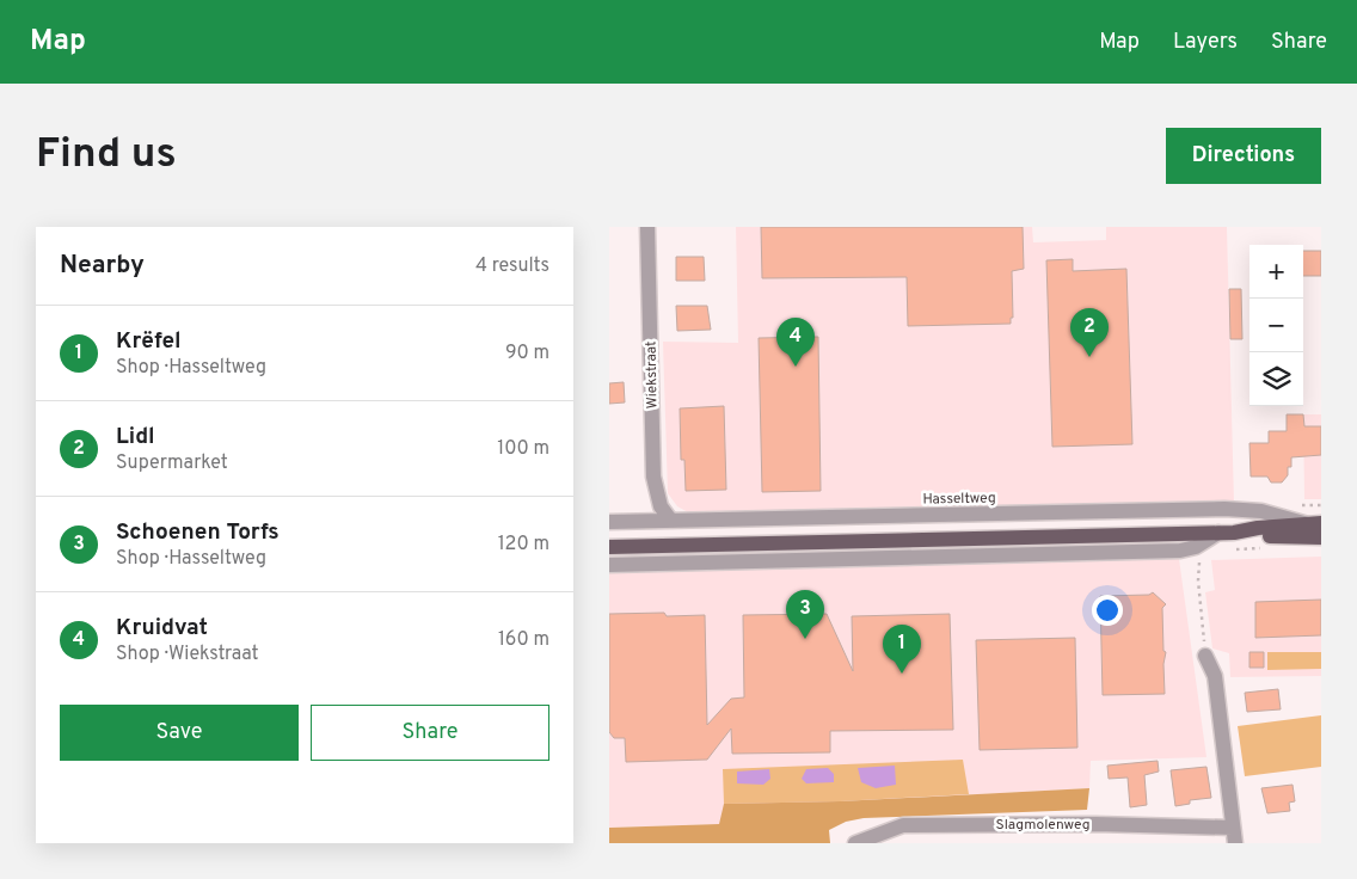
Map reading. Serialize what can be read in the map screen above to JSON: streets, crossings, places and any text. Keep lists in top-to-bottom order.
{
  "streets": {
    "main road": ["Hasseltweg"],
    "street": ["Wiekstraat", "Slagmolenweg"]
  },
  "crossings": [
    ["Wiekstraat", "Hasseltweg"]
  ],
  "page": {
    "header": "Map",
    "nav": ["Map", "Layers", "Share"],
    "buttons": [
      "Directions",
      ["Save", "Share"]
    ],
    "title": "Find us",
    "heading": ["Nearby", "4 results"],
    "map_buttons": ["+", "−"],
    "list": [
      {
        "mark": "1",
        "name": "Krëfel",
        "note": "Shop · Hasseltweg",
        "value": "90 m"
      },
      {
        "mark": "2",
        "name": "Lidl",
        "note": "Supermarket",
        "value": "100 m"
      },
      {
        "mark": "3",
        "name": "Schoenen Torfs",
        "note": "Shop · Hasseltweg",
        "value": "120 m"
      },
      {
        "mark": "4",
        "name": "Kruidvat",
        "note": "Shop · Wiekstraat",
        "value": "160 m"
      }
    ],
    "pins": [
      "2",
      "4",
      "3",
      "1"
    ]
  }
}
